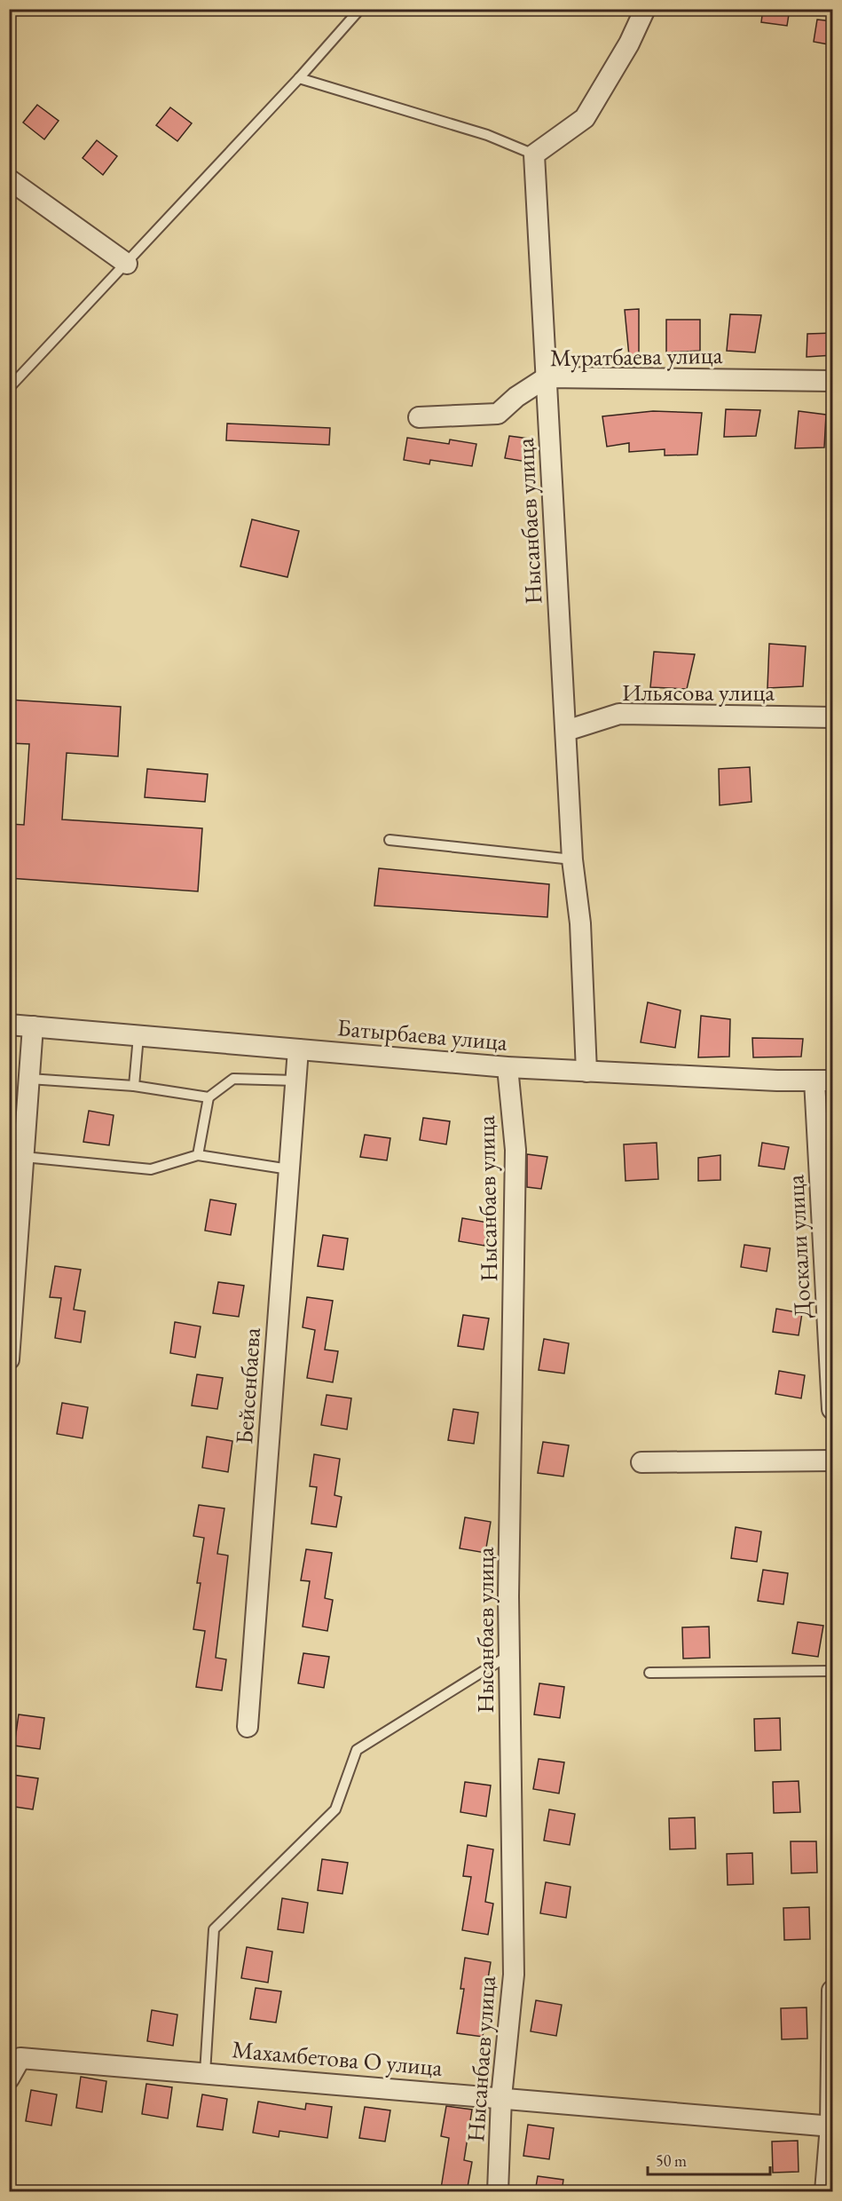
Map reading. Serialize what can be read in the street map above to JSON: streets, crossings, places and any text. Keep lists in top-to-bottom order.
{
  "streets": {
    "street": [
      "Муратбаева улица",
      "Нысанбаев улица",
      "Ильясова улица",
      "Батырбаева улица",
      "Доскали улица",
      "Бейсенбаева",
      "Махамбетова О улица"
    ]
  },
  "crossings": [
    ["Муратбаева улица", "Нысанбаев улица"],
    ["Нысанбаев улица", "Ильясова улица"],
    ["Нысанбаев улица", "Батырбаева улица"],
    ["Нысанбаев улица", "Махамбетова О улица"],
    ["Батырбаева улица", "Доскали улица"],
    ["Батырбаева улица", "Бейсенбаева"]
  ],
  "scale_bar": "50 m"
}
